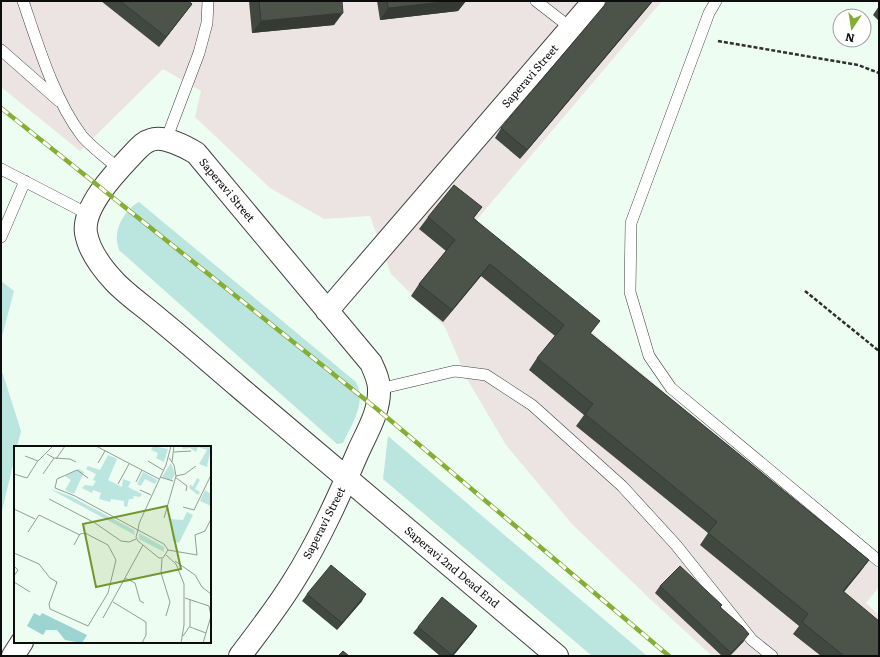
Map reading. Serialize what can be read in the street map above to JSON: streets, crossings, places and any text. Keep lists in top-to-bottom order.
{
  "streets": {
    "street": ["Saperavi Street", "Saperavi 2nd Dead End"]
  },
  "crossings": [
    ["Saperavi Street", "Saperavi 2nd Dead End"]
  ],
  "north": "bottom"
}
